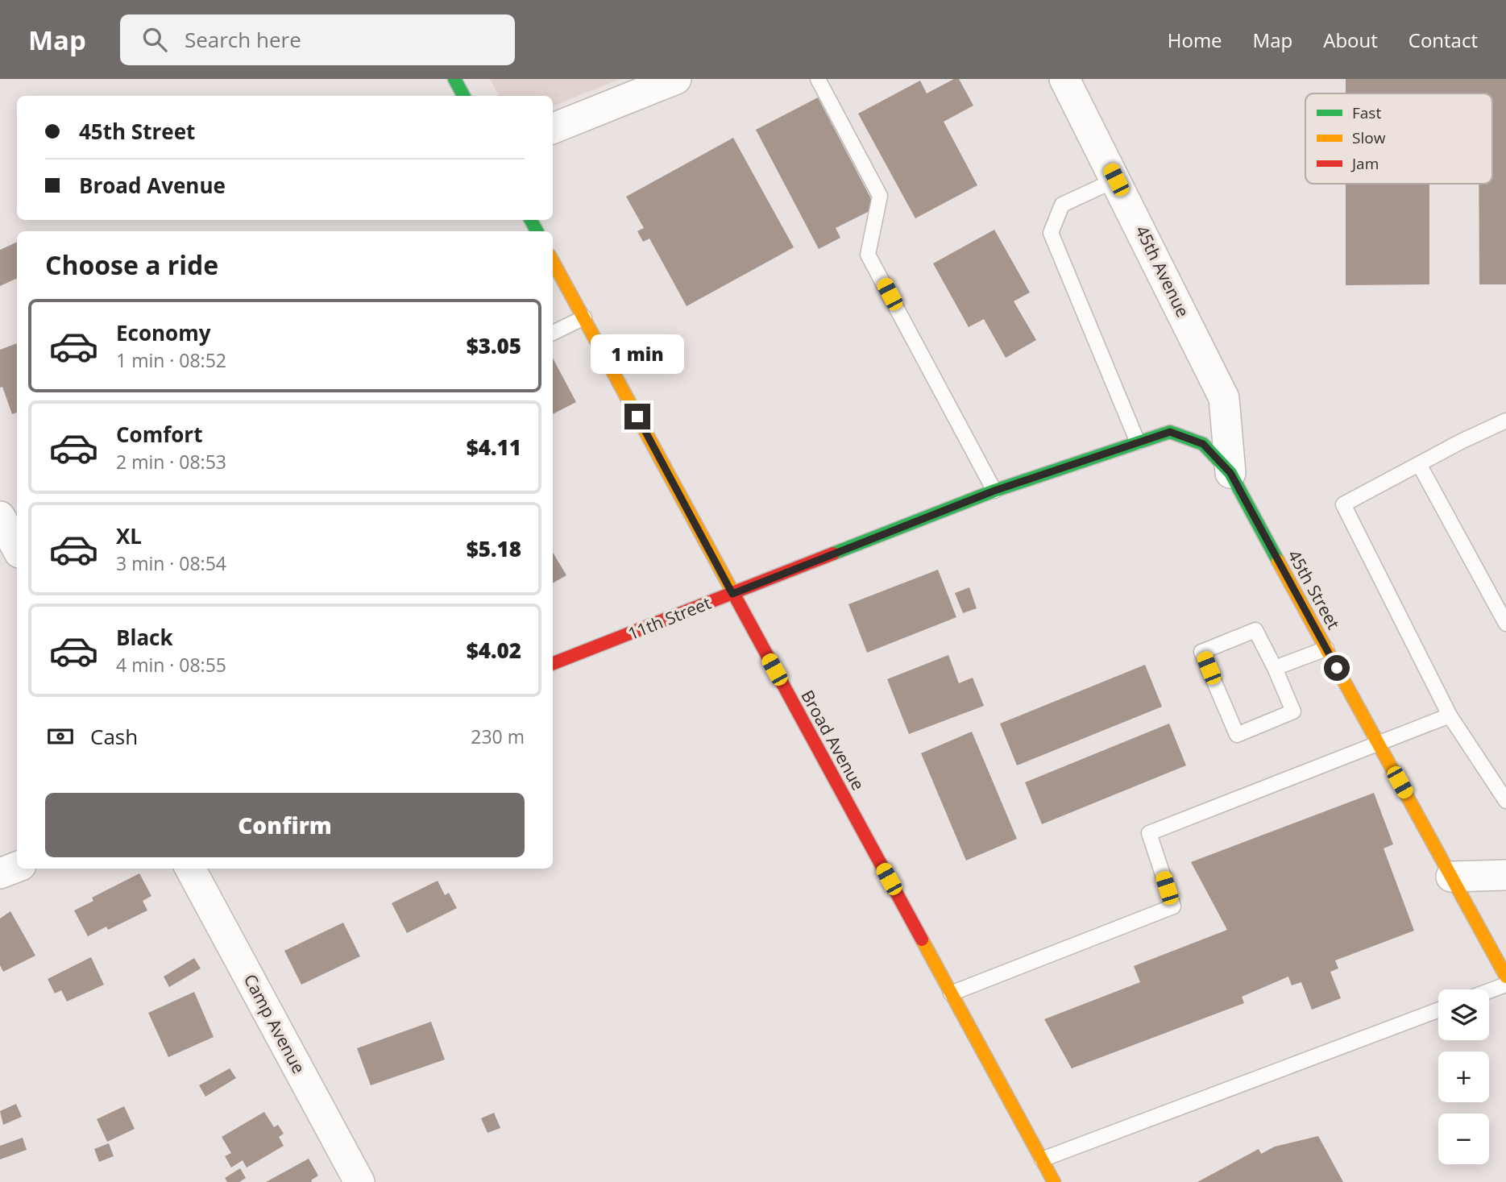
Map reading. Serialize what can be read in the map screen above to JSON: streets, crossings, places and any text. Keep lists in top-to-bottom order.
{
  "streets": {
    "street": [
      "45th Avenue",
      "45th Street",
      "11th Street",
      "Broad Avenue",
      "Camp Avenue"
    ]
  },
  "crossings": [
    ["45th Avenue", "45th Street"],
    ["45th Street", "11th Street"],
    ["11th Street", "Broad Avenue"]
  ],
  "legend": ["Fast", "Slow", "Jam"],
  "page": {
    "header": "Map",
    "search": "Search here",
    "nav": [
      "Home",
      "Map",
      "About",
      "Contact"
    ],
    "banner": ["45th Street", "Broad Avenue"],
    "heading": "Choose a ride",
    "list": [
      {
        "name": "Economy",
        "note": "1 min · 08:52",
        "value": "$3.05"
      },
      {
        "name": "Comfort",
        "note": "2 min · 08:53",
        "value": "$4.11"
      },
      {
        "name": "XL",
        "note": "3 min · 08:54",
        "value": "$5.18"
      },
      {
        "name": "Black",
        "note": "4 min · 08:55",
        "value": "$4.02"
      }
    ],
    "bubble": "1 min",
    "pay": ["Cash", "230 m"],
    "buttons": "Confirm",
    "map_buttons": ["+", "−"]
  }
}
